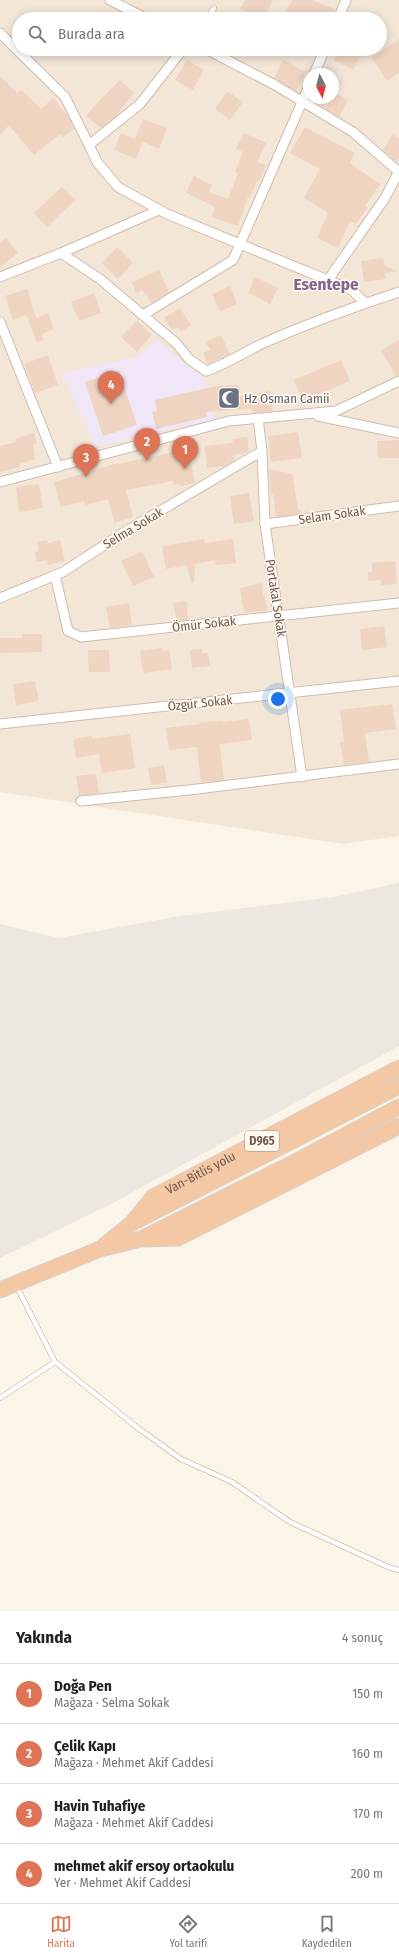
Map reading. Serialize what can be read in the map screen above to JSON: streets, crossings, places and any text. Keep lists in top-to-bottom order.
{
  "streets": {
    "highway": ["D965", "Van-Bitlis yolu"],
    "street": [
      "Selam Sokak",
      "Selma Sokak",
      "Portakal Sokak",
      "Ömür Sokak",
      "Özgür Sokak"
    ]
  },
  "crossings": [
    ["Selam Sokak", "Portakal Sokak"],
    ["Selma Sokak", "Portakal Sokak"],
    ["Selma Sokak", "Ömür Sokak"],
    ["Portakal Sokak", "Ömür Sokak"],
    ["Portakal Sokak", "Özgür Sokak"]
  ],
  "districts": ["Esentepe"],
  "places": {
    "mosque": ["Hz Osman Camii"]
  },
  "north": "bottom",
  "page": {
    "search": "Burada ara",
    "pins": [
      "4",
      "2",
      "1",
      "3"
    ],
    "heading": ["Yakında", "4 sonuç"],
    "list": [
      {
        "mark": "1",
        "name": "Doğa Pen",
        "note": "Mağaza · Selma Sokak",
        "value": "150 m"
      },
      {
        "mark": "2",
        "name": "Çelik Kapı",
        "note": "Mağaza · Mehmet Akif Caddesi",
        "value": "160 m"
      },
      {
        "mark": "3",
        "name": "Havin Tuhafiye",
        "note": "Mağaza · Mehmet Akif Caddesi",
        "value": "170 m"
      },
      {
        "mark": "4",
        "name": "mehmet akif ersoy ortaokulu",
        "note": "Yer · Mehmet Akif Caddesi",
        "value": "200 m"
      }
    ],
    "nav": ["Harita", "Yol tarifi", "Kaydedilen"]
  }
}
